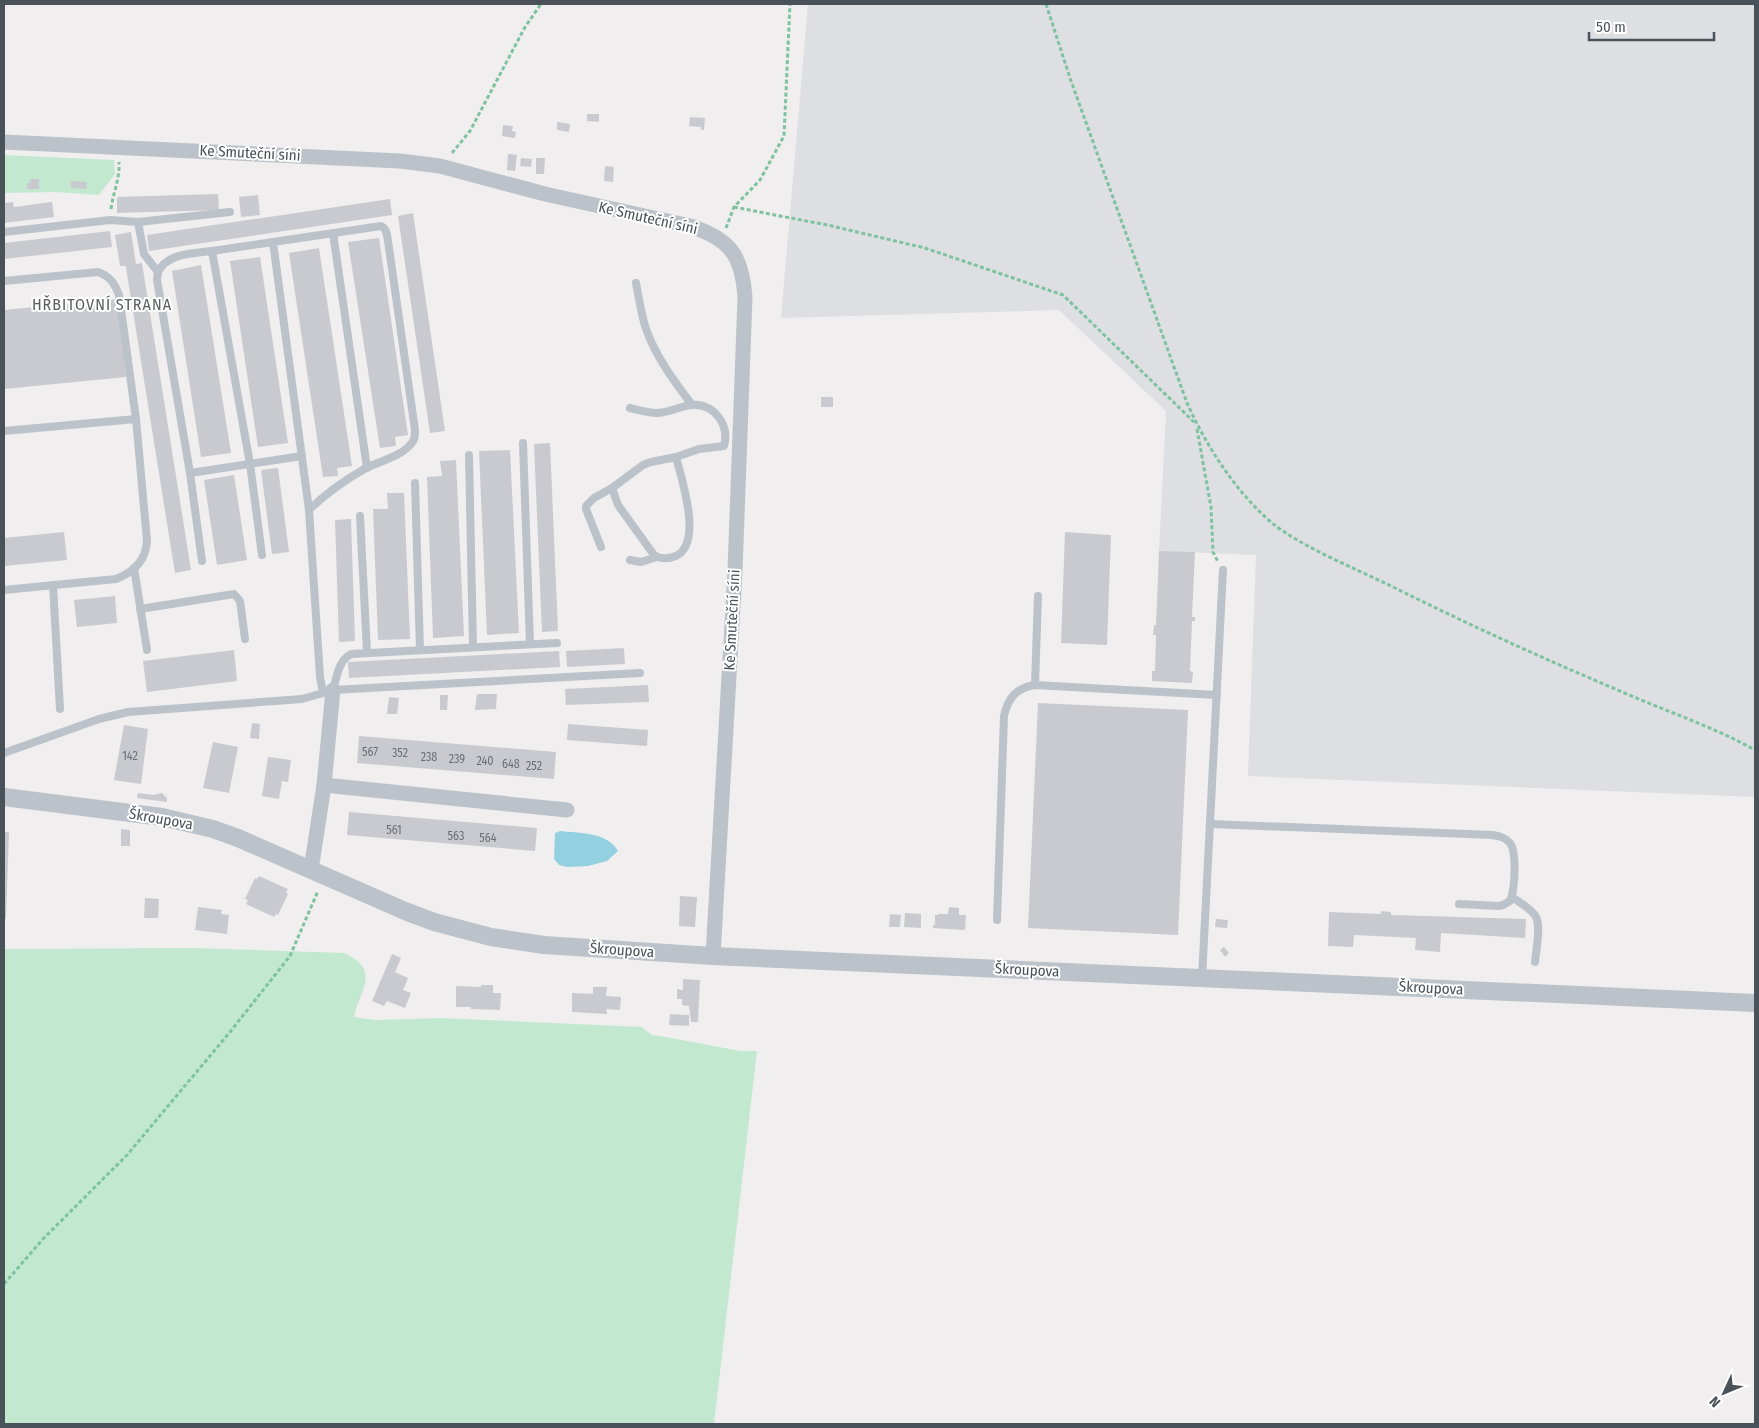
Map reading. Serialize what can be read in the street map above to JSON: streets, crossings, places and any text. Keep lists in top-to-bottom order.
{
  "streets": {
    "street": ["Ke Smuteční síni", "Škroupova"]
  },
  "crossings": [
    ["Ke Smuteční síni", "Škroupova"]
  ],
  "districts": ["HŘBITOVNÍ STRANA"],
  "house_numbers": [
    "567",
    "352",
    "142",
    "238",
    "239",
    "240",
    "648",
    "252",
    "561",
    "563",
    "564"
  ],
  "scale_bar": "50 m",
  "north": "bottom left"
}
